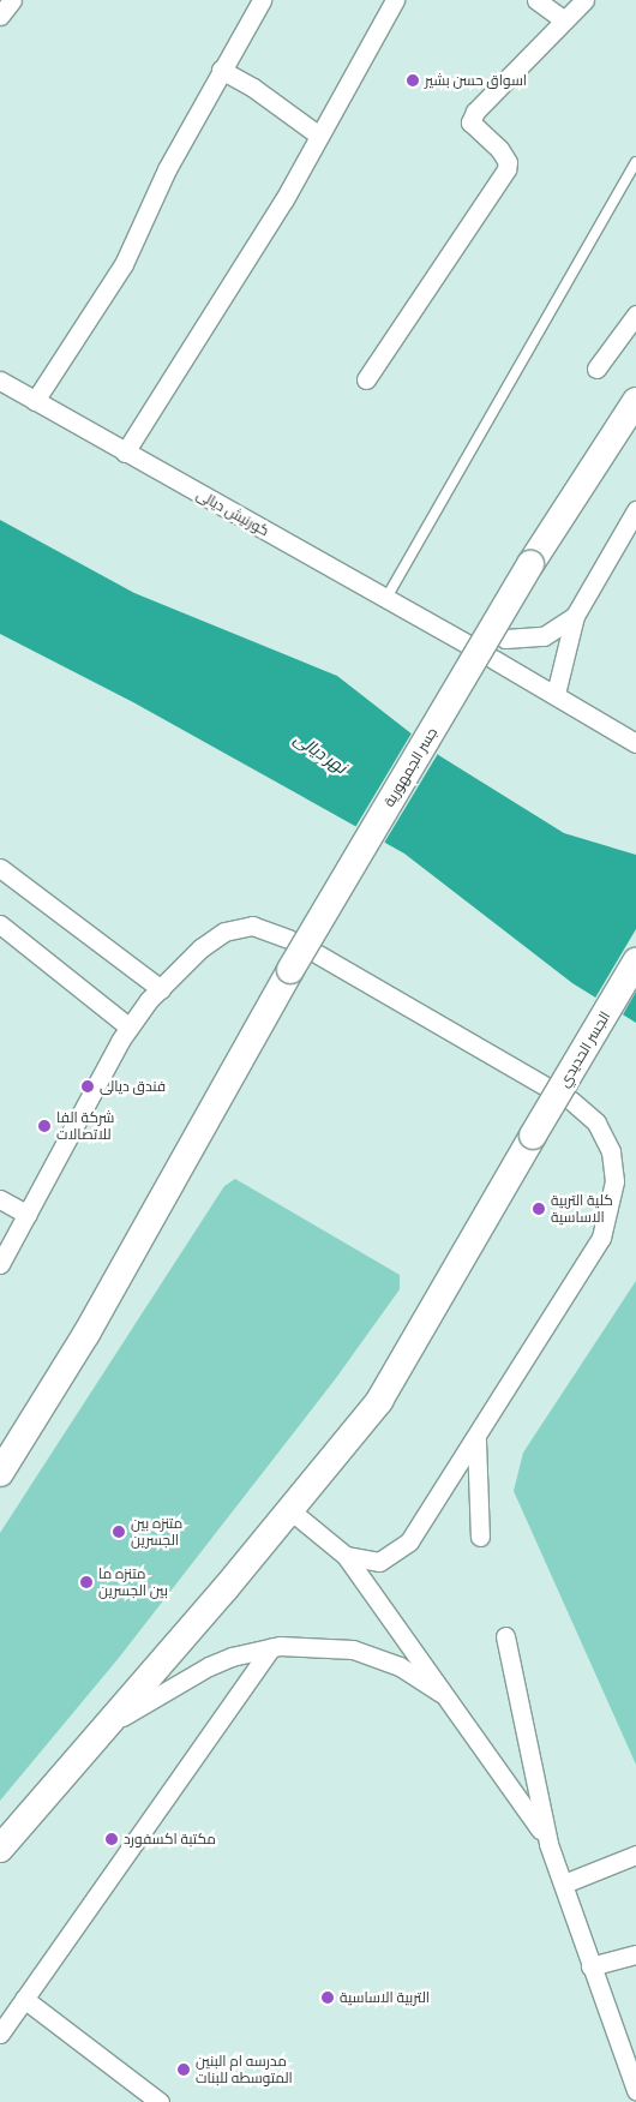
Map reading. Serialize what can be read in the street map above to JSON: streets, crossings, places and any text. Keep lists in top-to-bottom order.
{
  "streets": {
    "main road": ["جسر الجمهورية", "الجسر الحديدي"],
    "street": ["كورنيش ديالى"]
  },
  "water": ["نهر ديالى"],
  "places": [
    "اسواق حسن بشير",
    "فندق ديالى",
    "شركة الفا للاتصالات",
    "كلية التربية الاساسية",
    "متنزه بين الجسرين",
    "متنزه ما بين الجسرين",
    "مكتبة اكسفورد",
    "التربية الاساسية",
    "مدرسه ام البنين المتوسطه للبنات"
  ]
}
